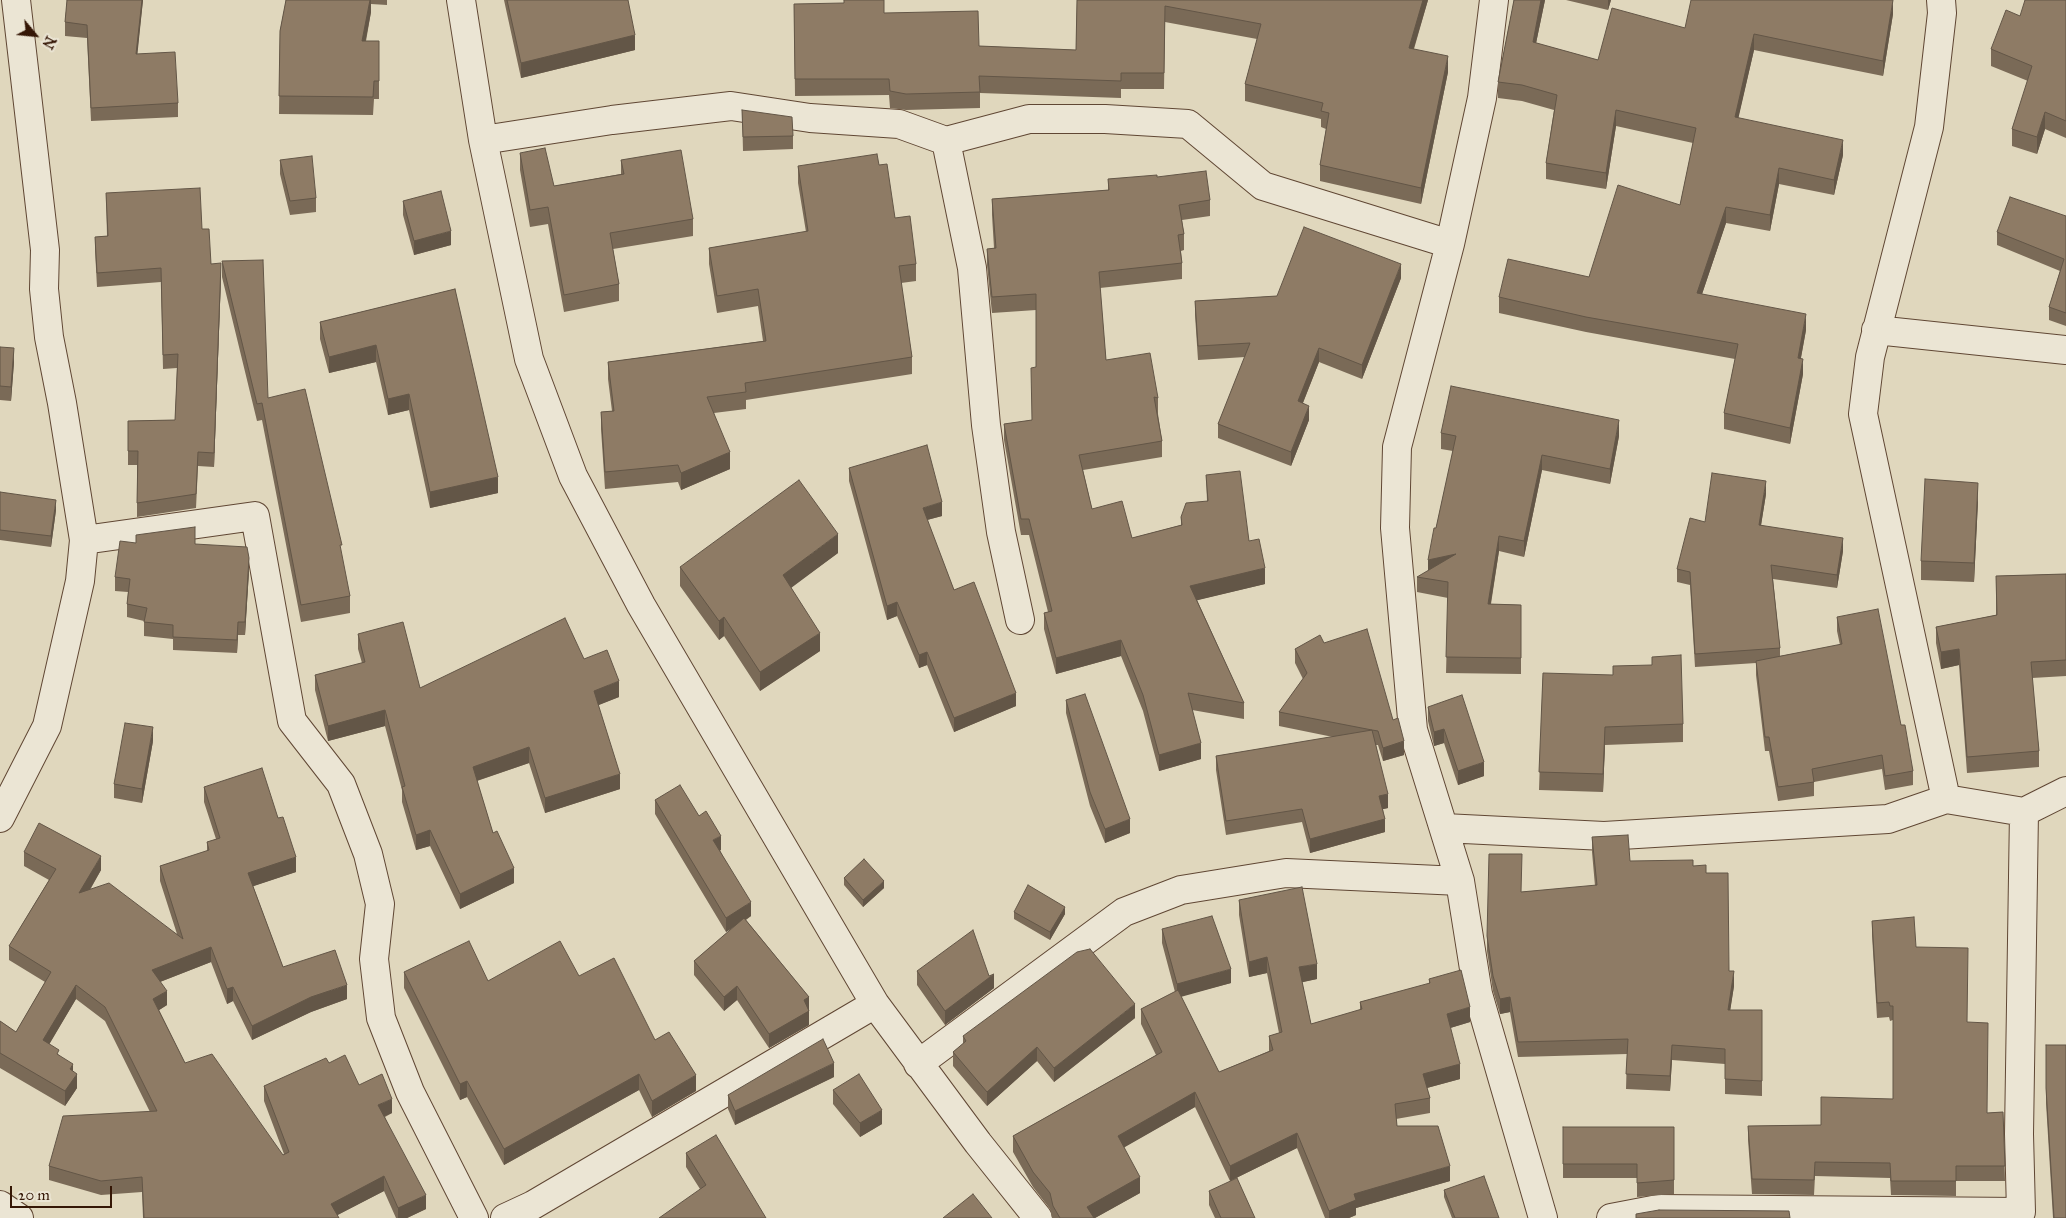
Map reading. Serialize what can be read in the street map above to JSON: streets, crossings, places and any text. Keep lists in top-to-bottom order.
{
  "scale_bar": "20 m",
  "north": "bottom right"
}
